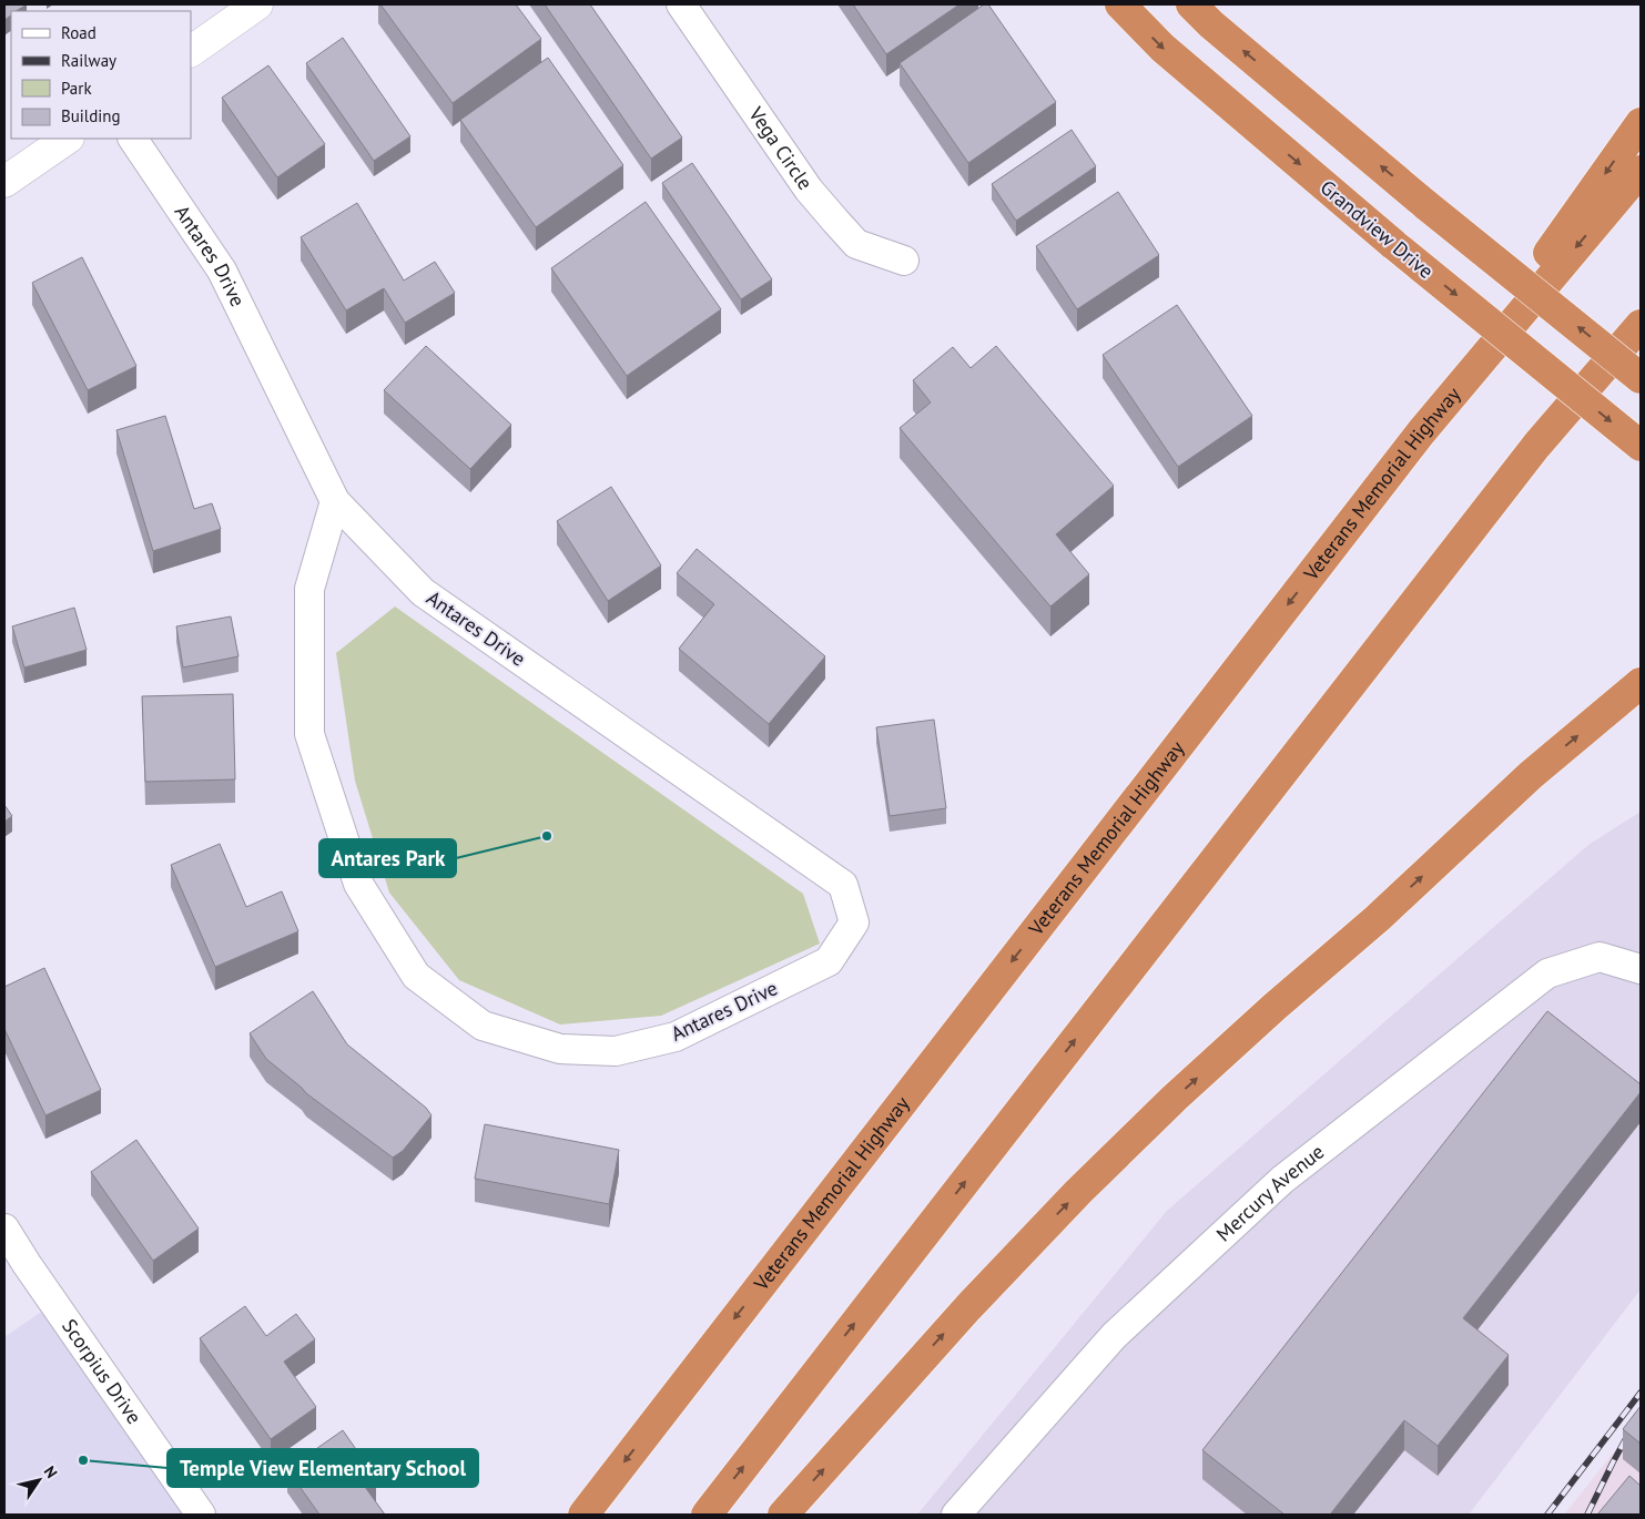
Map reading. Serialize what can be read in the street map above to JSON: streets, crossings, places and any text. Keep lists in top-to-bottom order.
{
  "streets": {
    "highway": ["Grandview Drive", "Veterans Memorial Highway"],
    "street": [
      "Vega Circle",
      "Antares Drive",
      "Mercury Avenue",
      "Scorpius Drive"
    ]
  },
  "places": ["Antares Park", "Temple View Elementary School"],
  "legend": [
    "Road",
    "Railway",
    "Park",
    "Building"
  ],
  "north": "top right"
}
